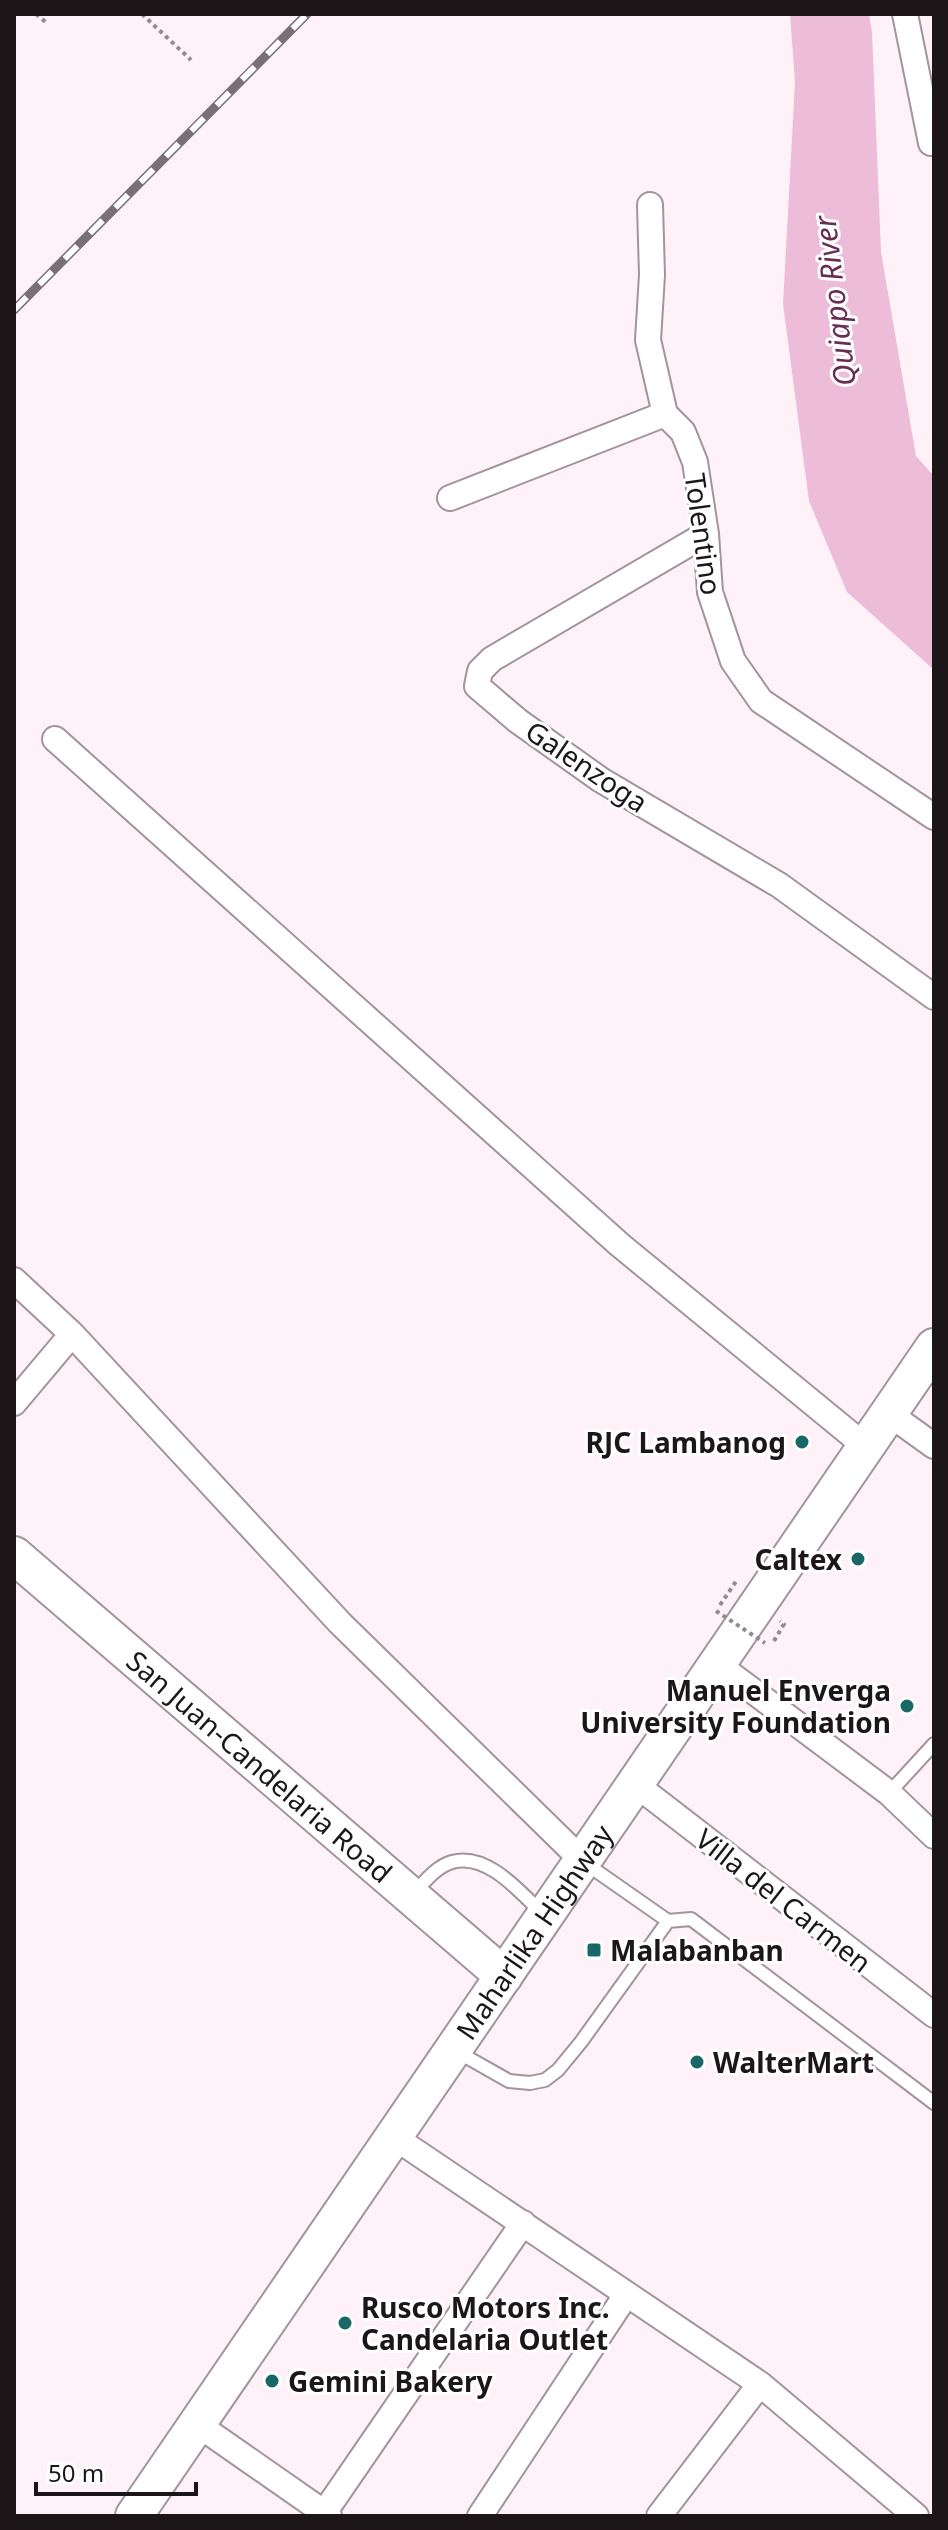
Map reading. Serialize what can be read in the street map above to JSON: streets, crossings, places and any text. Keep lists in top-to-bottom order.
{
  "streets": {
    "main road": ["San Juan-Candelaria Road", "Maharlika Highway"],
    "street": ["Tolentino", "Galenzoga", "Villa del Carmen"]
  },
  "crossings": [
    ["Tolentino", "Galenzoga"],
    ["San Juan-Candelaria Road", "Maharlika Highway"],
    ["Villa del Carmen", "Maharlika Highway"]
  ],
  "water": ["Quiapo River"],
  "places": {
    "other": [
      "RJC Lambanog",
      "Caltex",
      "Manuel Enverga University Foundation",
      "WalterMart",
      "Rusco Motors Inc. Candelaria Outlet",
      "Gemini Bakery"
    ],
    "transit": ["Malabanban"]
  },
  "scale_bar": "50 m"
}
